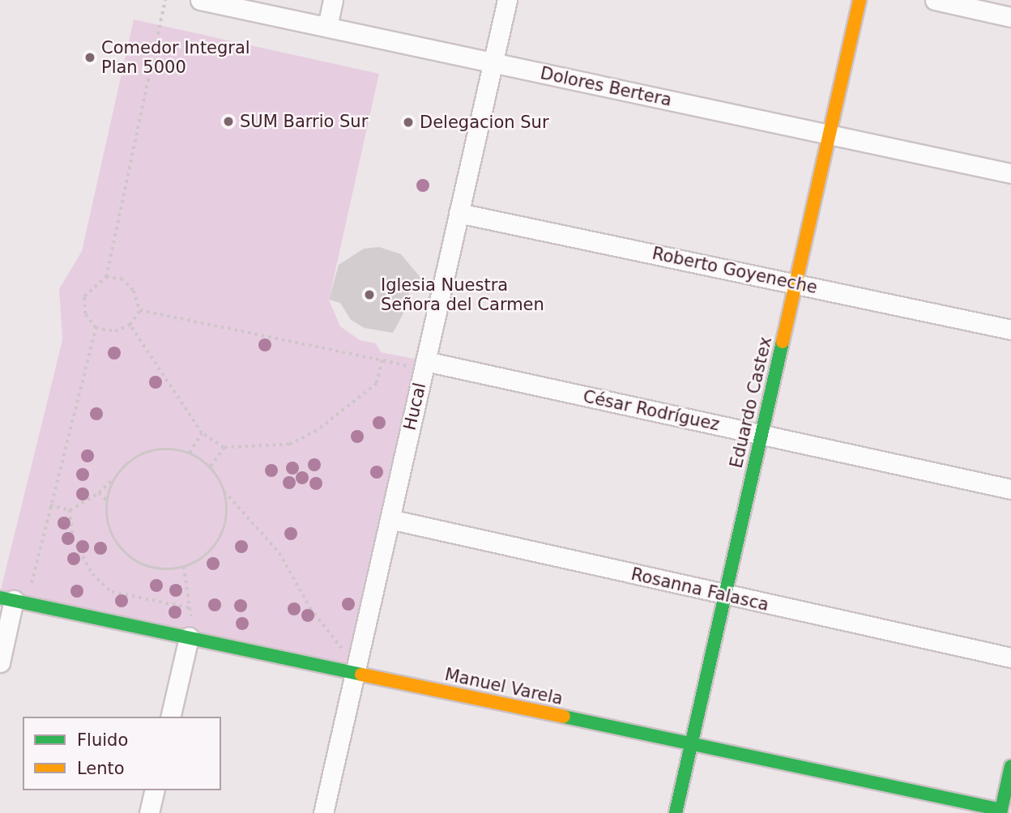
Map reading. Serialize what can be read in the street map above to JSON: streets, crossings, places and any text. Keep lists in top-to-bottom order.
{
  "streets": {
    "street": [
      "Dolores Bertera",
      "Roberto Goyeneche",
      "Eduardo Castex",
      "Hucal",
      "César Rodríguez",
      "Rosanna Falasca",
      "Manuel Varela"
    ]
  },
  "crossings": [
    ["Dolores Bertera", "Eduardo Castex"],
    ["Dolores Bertera", "Hucal"],
    ["Roberto Goyeneche", "Eduardo Castex"],
    ["Roberto Goyeneche", "Hucal"],
    ["Eduardo Castex", "César Rodríguez"],
    ["Eduardo Castex", "Rosanna Falasca"],
    ["Eduardo Castex", "Manuel Varela"],
    ["Hucal", "César Rodríguez"],
    ["Hucal", "Rosanna Falasca"],
    ["Hucal", "Manuel Varela"]
  ],
  "places": [
    "Comedor Integral Plan 5000",
    "SUM Barrio Sur",
    "Delegacion Sur",
    "Iglesia Nuestra Señora del Carmen"
  ],
  "legend": ["Fluido", "Lento"]
}
